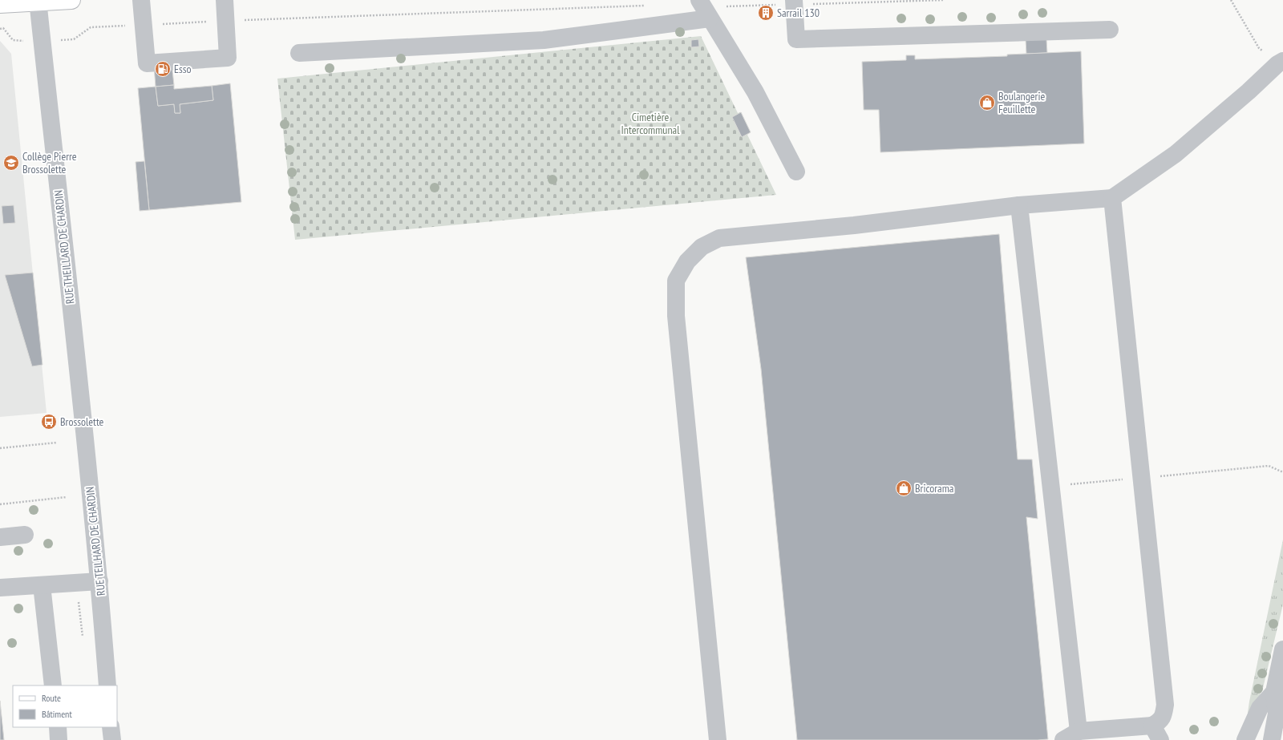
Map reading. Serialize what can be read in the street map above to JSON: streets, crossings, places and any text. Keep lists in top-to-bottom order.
{
  "streets": {
    "street": ["RUE THEILLARD DE CHARDIN", "RUE TEILHARD DE CHARDIN"]
  },
  "crossings": [
    ["RUE THEILLARD DE CHARDIN", "RUE TEILHARD DE CHARDIN"]
  ],
  "parks": ["Cimetière Intercommunal"],
  "places": {
    "building": ["Sarrail 130"],
    "fuel station": ["Esso"],
    "shop": ["Boulangerie Feuillette", "Bricorama"],
    "school or university": ["Collège Pierre Brossolette"],
    "bus stop": ["Brossolette"]
  },
  "legend": ["Route", "Bâtiment"]
}
